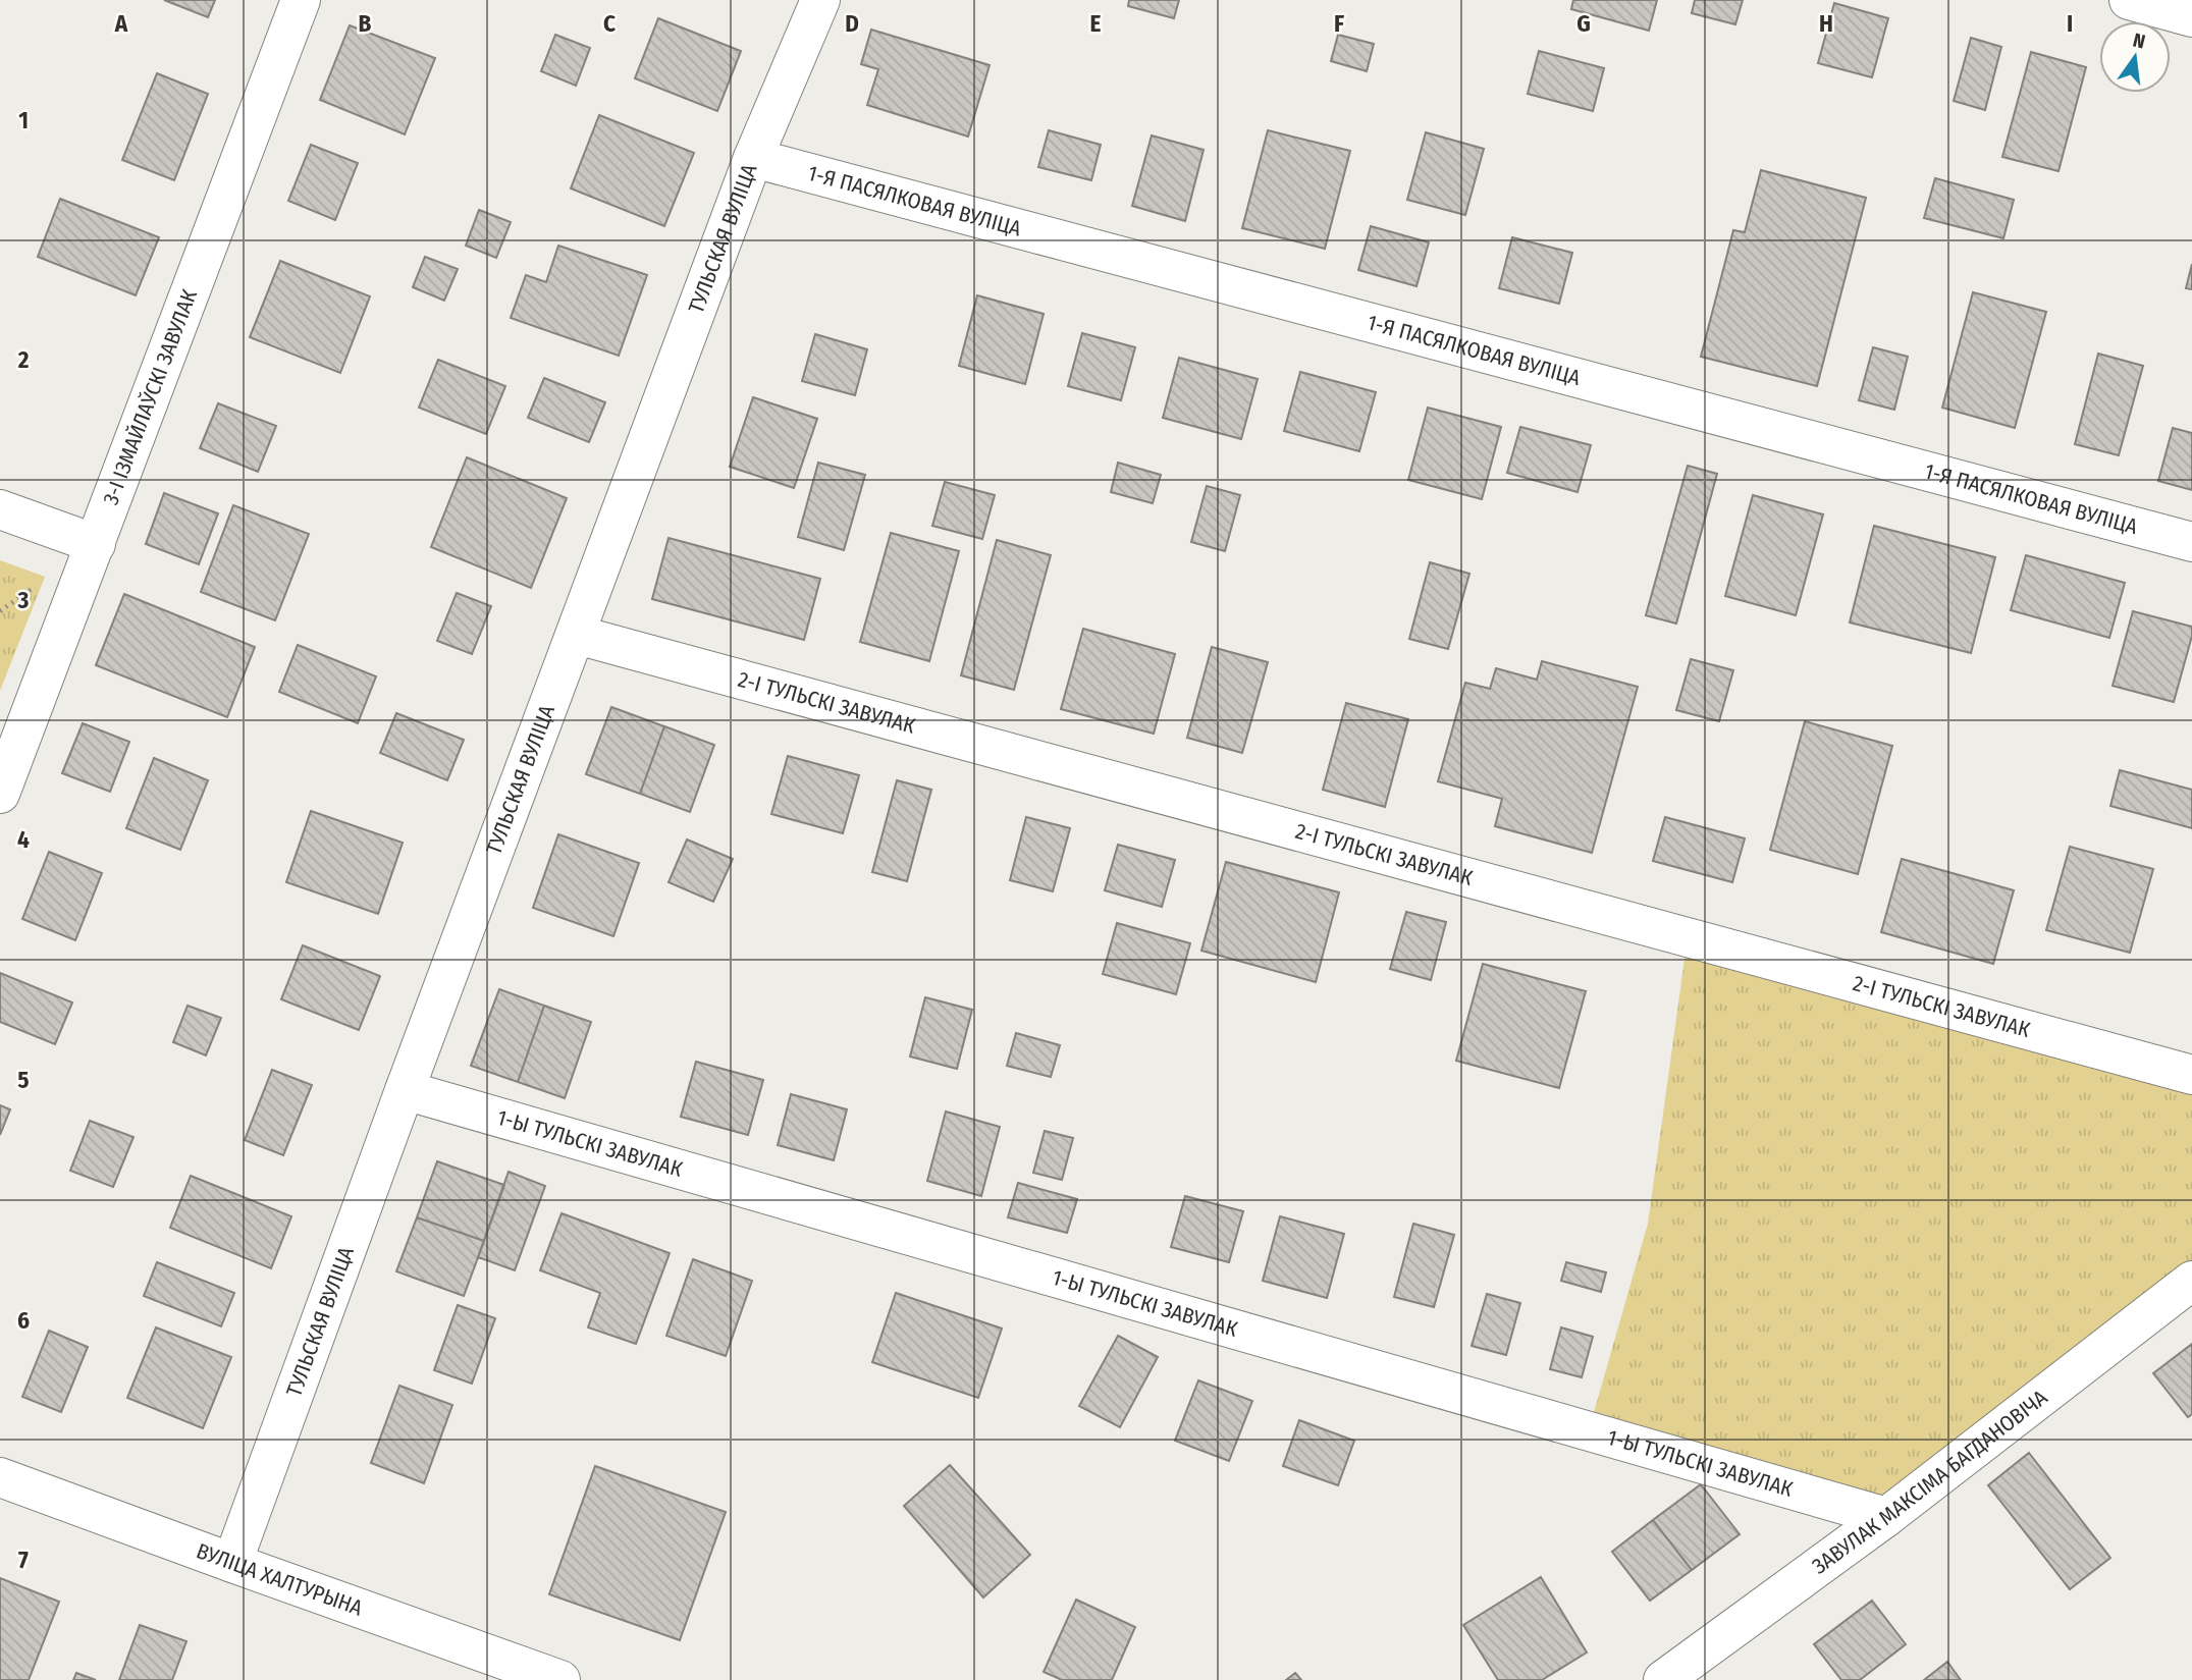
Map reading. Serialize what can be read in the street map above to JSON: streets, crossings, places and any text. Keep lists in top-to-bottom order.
{
  "streets": {
    "street": [
      "1-Я ПАСЯЛКОВАЯ ВУЛІЦА",
      "ТУЛЬСКАЯ ВУЛІЦА",
      "3-І ІЗМАЙЛАЎСКІ ЗАВУЛАК",
      "2-І ТУЛЬСКІ ЗАВУЛАК",
      "1-Ы ТУЛЬСКІ ЗАВУЛАК",
      "ЗАВУЛАК МАКСІМА БАГДАНОВІЧА",
      "ВУЛІЦА ХАЛТУРЫНА"
    ]
  },
  "crossings": [
    ["1-Я ПАСЯЛКОВАЯ ВУЛІЦА", "ТУЛЬСКАЯ ВУЛІЦА"],
    ["ТУЛЬСКАЯ ВУЛІЦА", "2-І ТУЛЬСКІ ЗАВУЛАК"],
    ["ТУЛЬСКАЯ ВУЛІЦА", "1-Ы ТУЛЬСКІ ЗАВУЛАК"],
    ["ТУЛЬСКАЯ ВУЛІЦА", "ВУЛІЦА ХАЛТУРЫНА"],
    ["1-Ы ТУЛЬСКІ ЗАВУЛАК", "ЗАВУЛАК МАКСІМА БАГДАНОВІЧА"]
  ],
  "north": "top",
  "grid": {
    "columns": [
      "A",
      "B",
      "C",
      "D",
      "E",
      "F",
      "G",
      "H",
      "I"
    ],
    "rows": [
      "1",
      "2",
      "3",
      "4",
      "5",
      "6",
      "7"
    ]
  }
}
